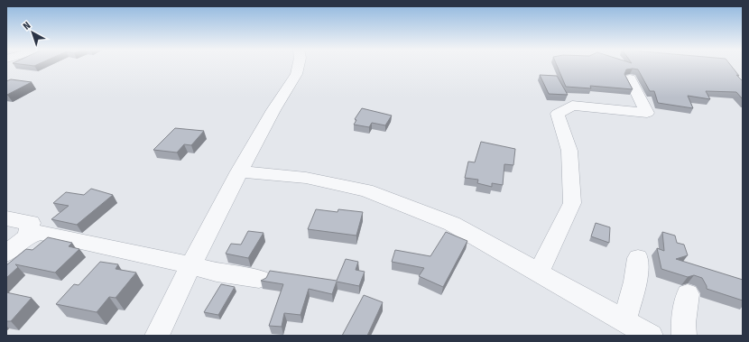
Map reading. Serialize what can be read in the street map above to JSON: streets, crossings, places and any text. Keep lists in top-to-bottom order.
{
  "north": "top left"
}
